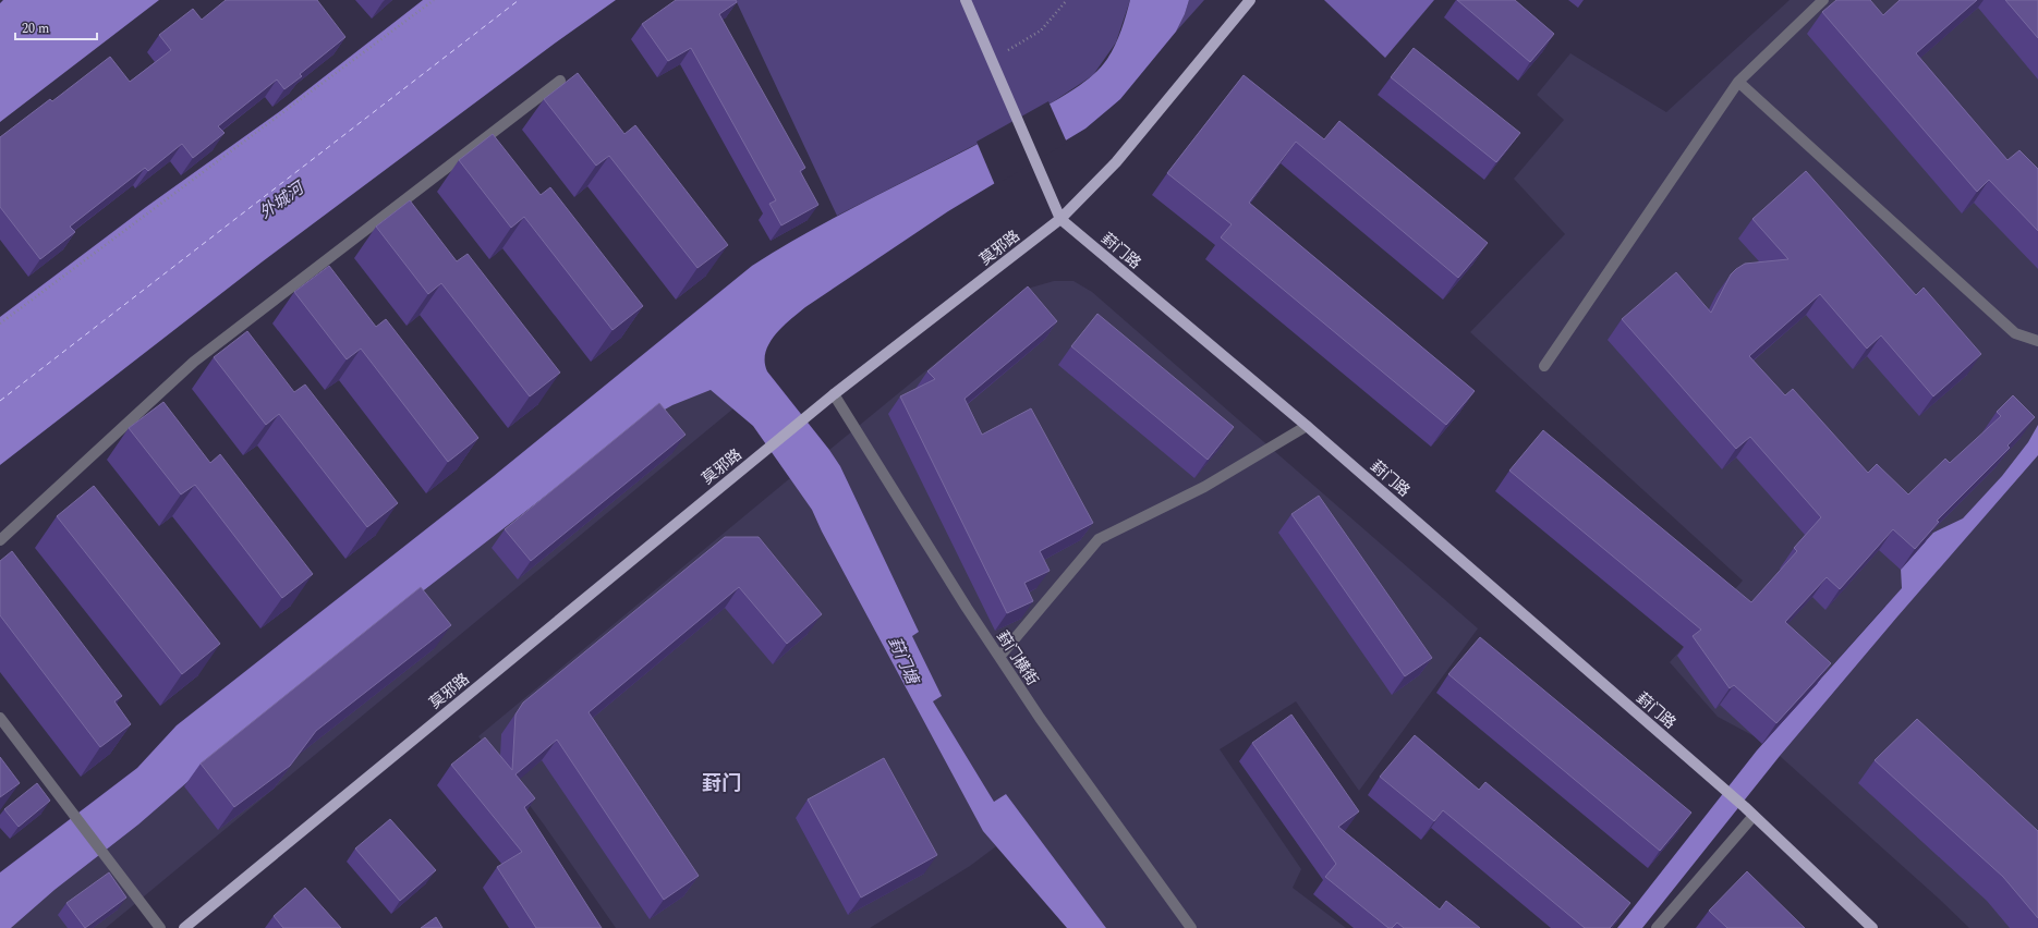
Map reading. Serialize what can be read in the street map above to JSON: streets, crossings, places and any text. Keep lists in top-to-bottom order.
{
  "streets": {
    "main road": ["莫邪路", "葑门路"],
    "street": ["葑门横街"]
  },
  "crossings": [
    ["莫邪路", "葑门路"],
    ["莫邪路", "葑门横街"]
  ],
  "districts": ["葑门"],
  "water": ["外城河", "葑门塘"],
  "scale_bar": "20 m"
}
